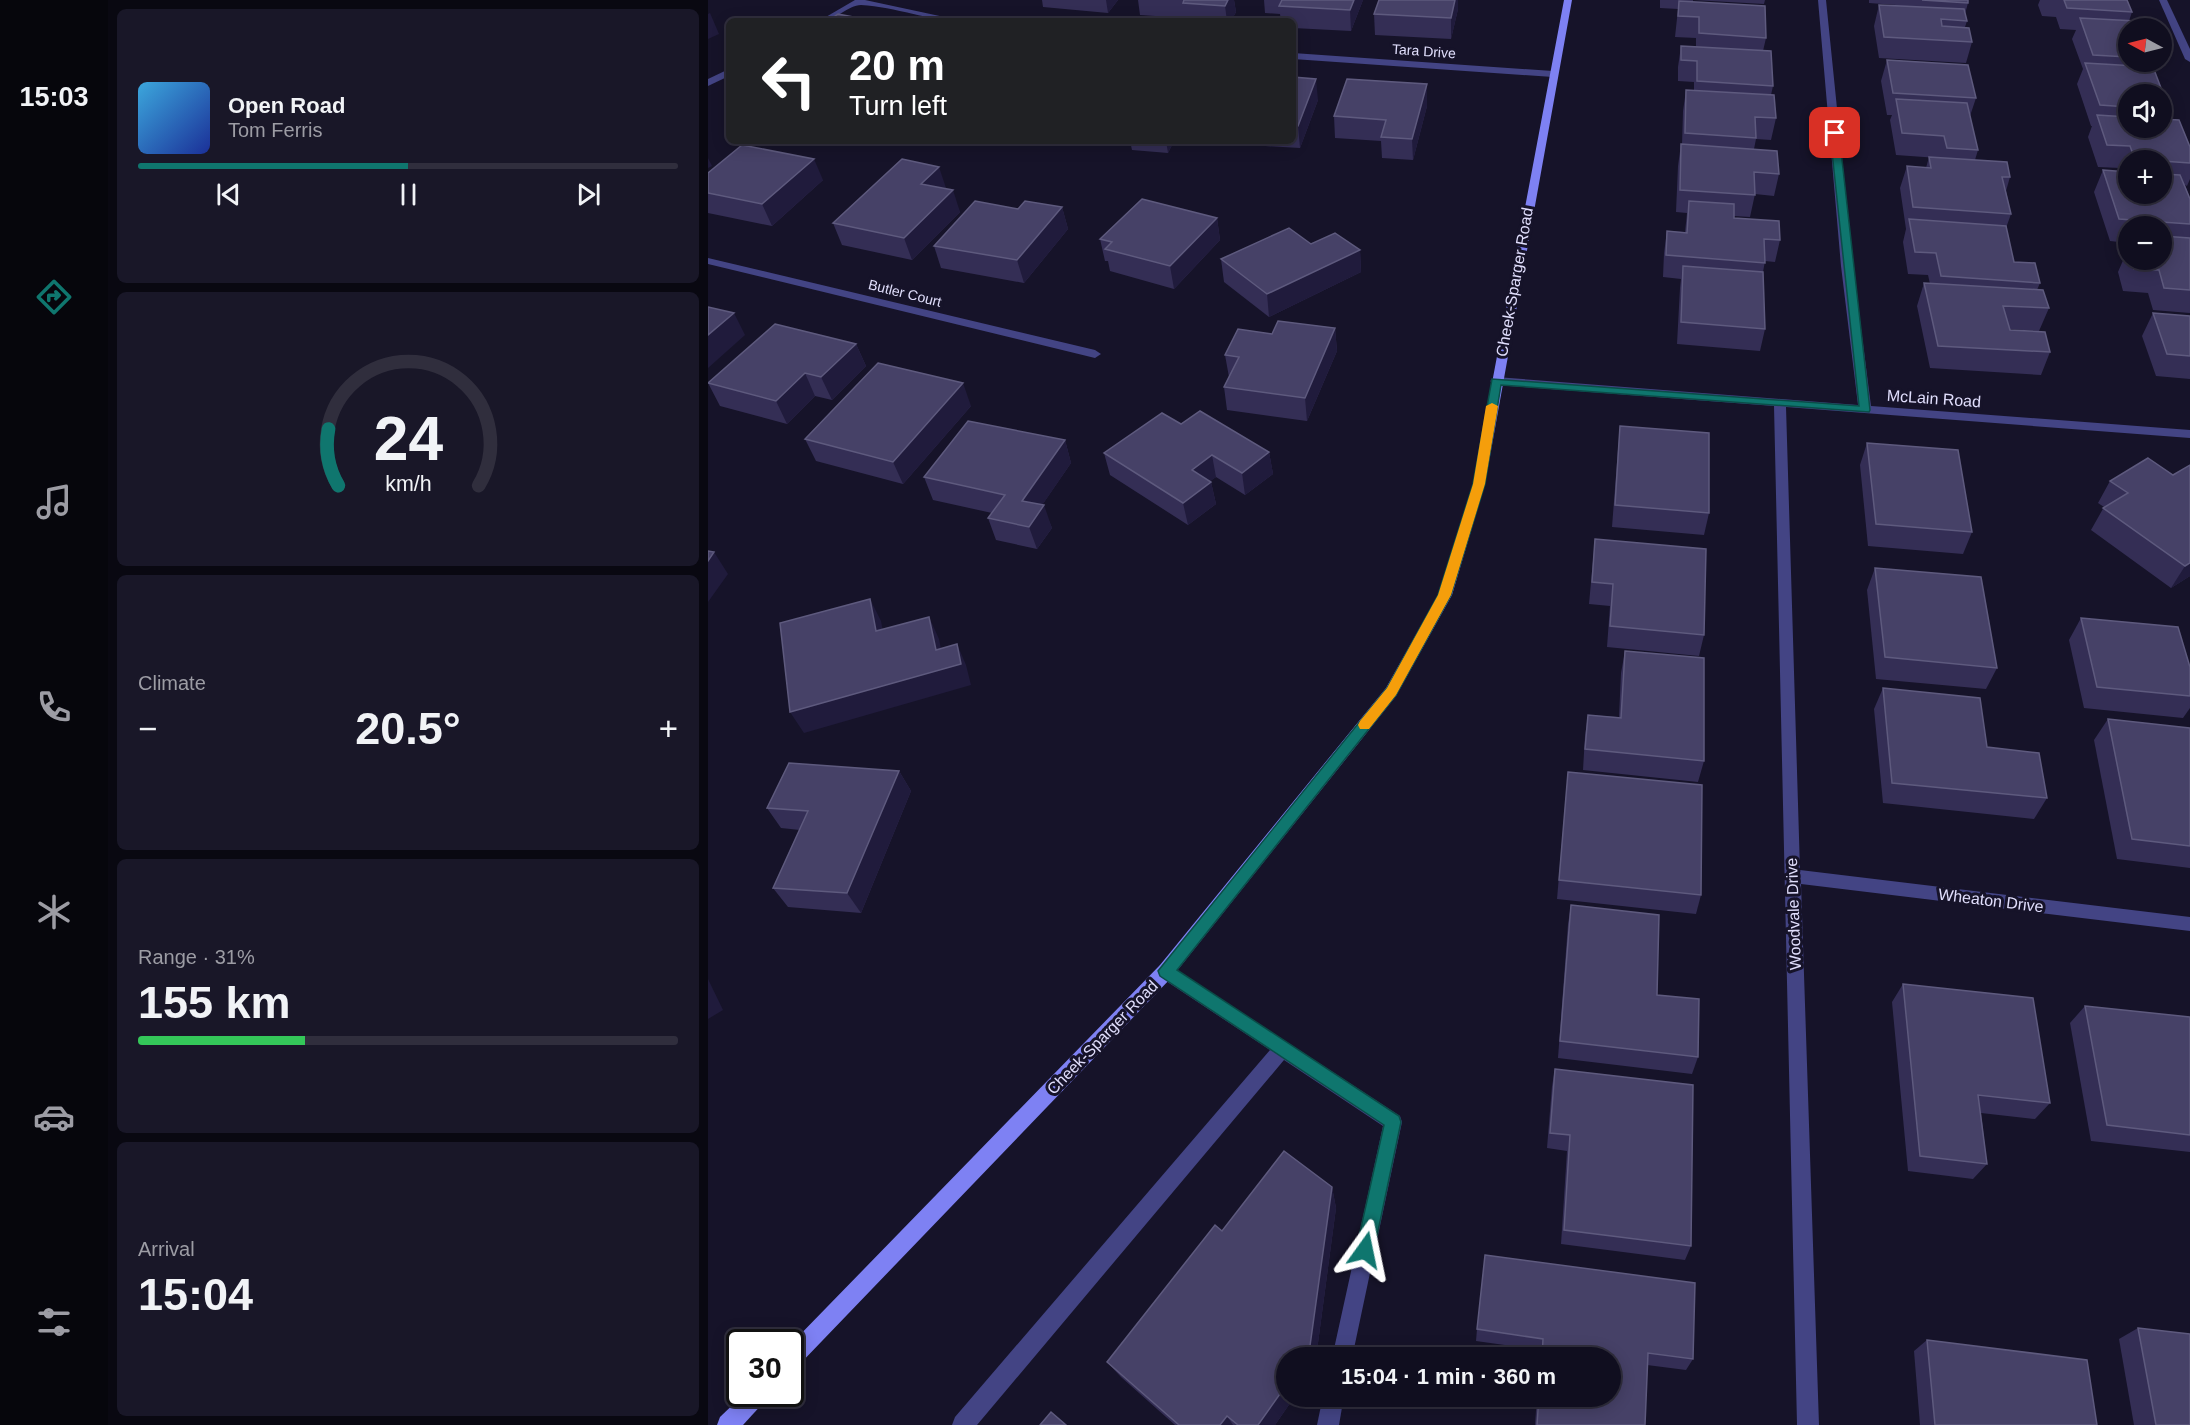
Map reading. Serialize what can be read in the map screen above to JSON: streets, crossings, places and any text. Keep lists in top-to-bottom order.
{
  "streets": {
    "main road": ["Cheek-Sparger Road"],
    "street": [
      "Tara Drive",
      "Butler Court",
      "McLain Road",
      "Wheaton Drive",
      "Woodvale Drive"
    ]
  },
  "crossings": [
    ["Tara Drive", "Cheek-Sparger Road"],
    ["Cheek-Sparger Road", "McLain Road"],
    ["McLain Road", "Woodvale Drive"],
    ["Wheaton Drive", "Woodvale Drive"]
  ],
  "north": "left",
  "page": {
    "tabs": "15:03",
    "map_buttons": ["+", "−"],
    "turn": ["20 m", "Turn left"],
    "song": ["Open Road", "Tom Ferris"],
    "tile": [
      "Climate",
      ["Range · 31%", "155 km"],
      ["Arrival", "15:04"]
    ],
    "heat": ["−", "20.5°", "+"],
    "limit": "30",
    "trip": "15:04 · 1 min · 360 m",
    "gauge": ["24", "km/h"]
  }
}
